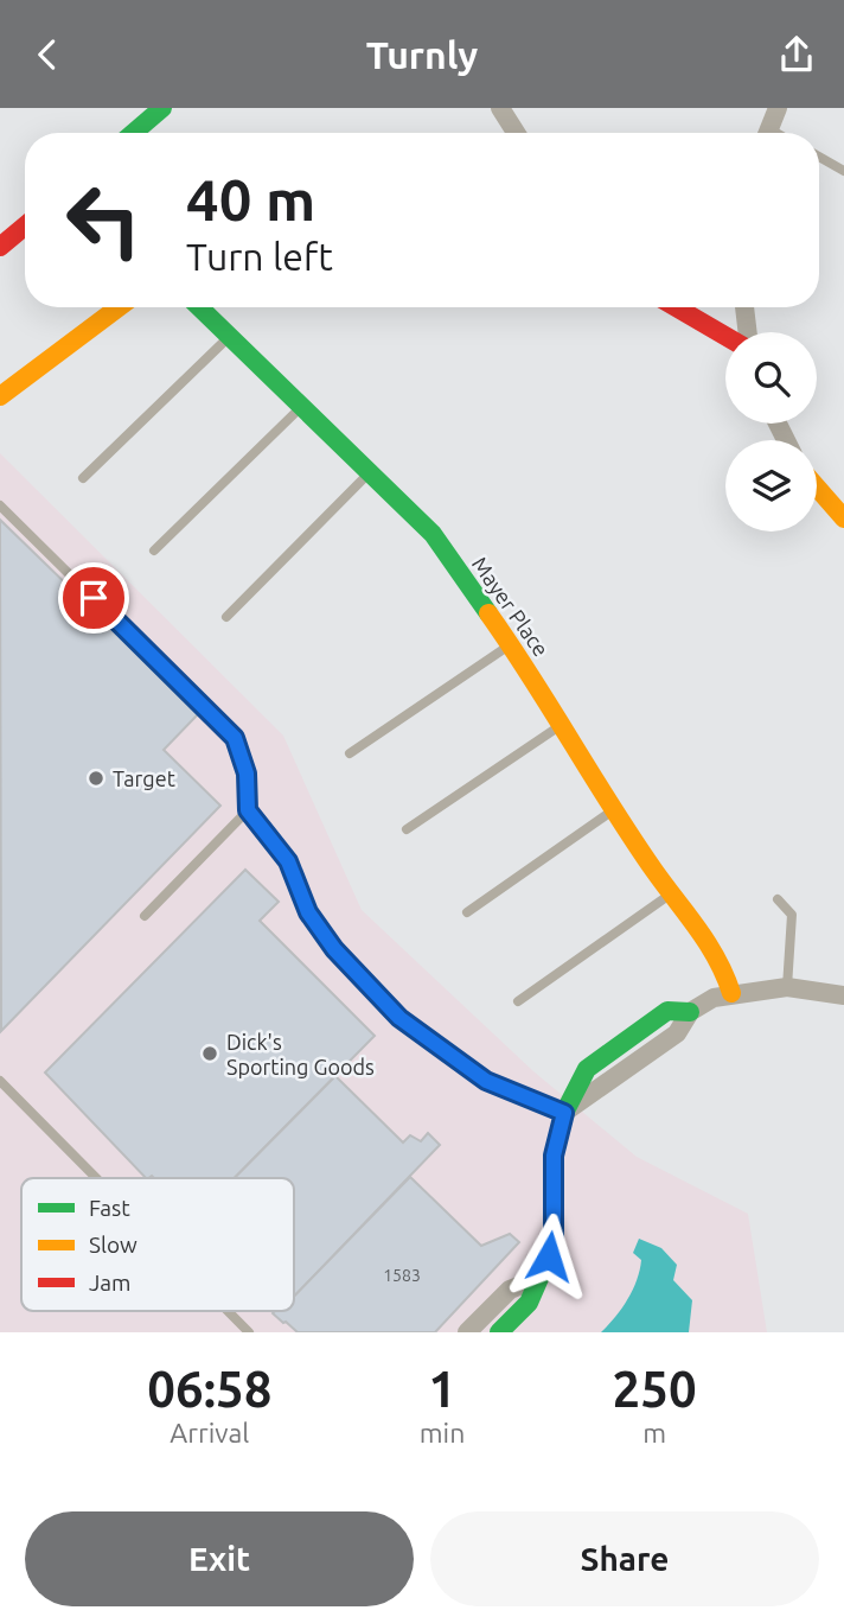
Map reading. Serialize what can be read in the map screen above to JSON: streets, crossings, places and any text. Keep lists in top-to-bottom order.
{
  "streets": {
    "main road": ["Mayer Place"]
  },
  "places": ["Target", "Dick's Sporting Goods"],
  "house_numbers": ["1583"],
  "legend": ["Fast", "Slow", "Jam"],
  "page": {
    "header": "Turnly",
    "turn": ["40 m", "Turn left"],
    "eta": [
      "06:58",
      "Arrival",
      "1",
      "min",
      "250",
      "m"
    ],
    "buttons": ["Exit", "Share"]
  }
}
